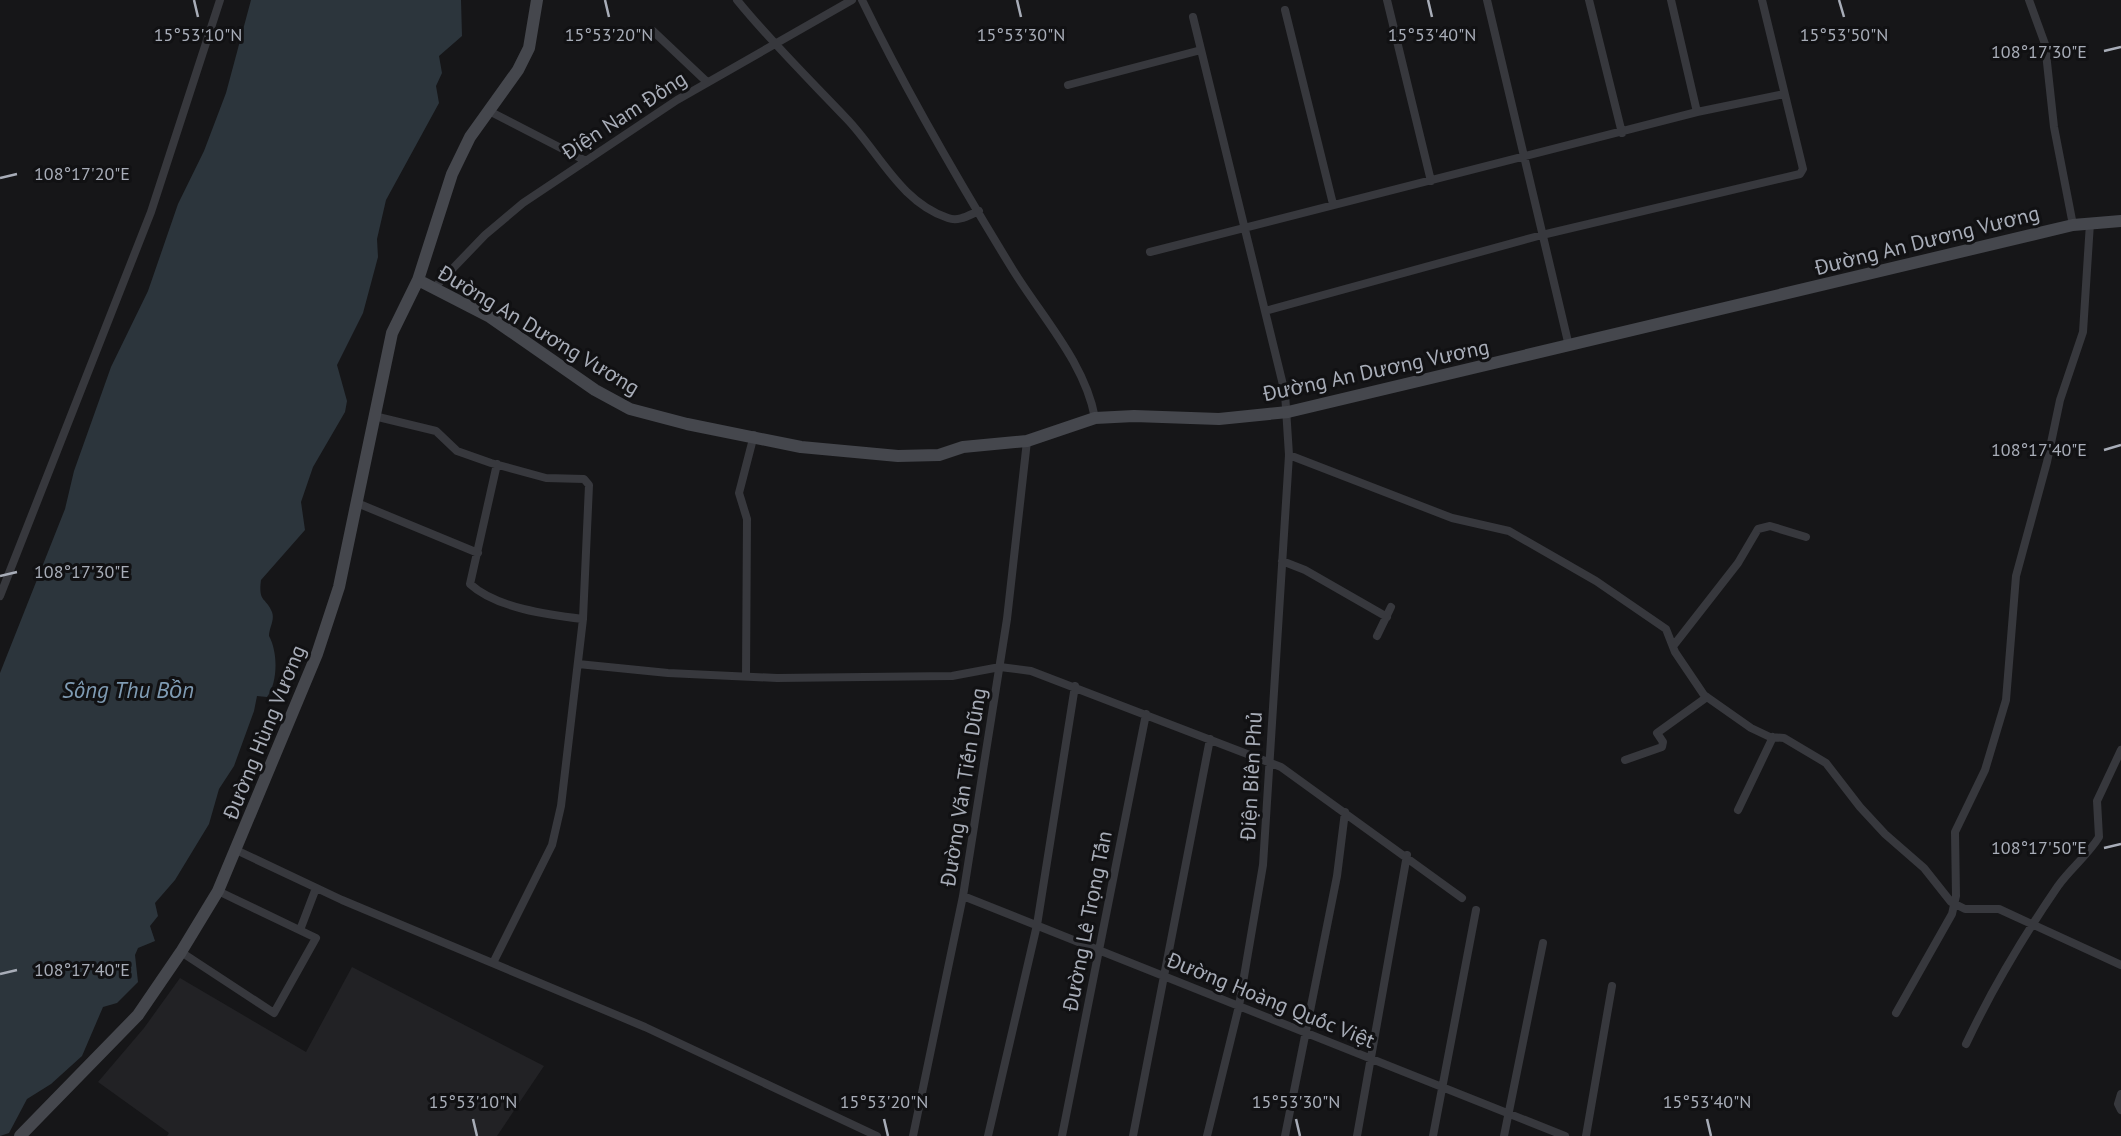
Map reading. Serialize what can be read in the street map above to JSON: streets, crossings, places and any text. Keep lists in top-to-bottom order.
{
  "streets": {
    "main road": ["Đường An Dương Vương", "Đường Hùng Vương"],
    "street": [
      "Điện Nam Đông",
      "Điện Biên Phủ",
      "Đường Văn Tiến Dũng",
      "Đường Lê Trọng Tấn",
      "Đường Hoàng Quốc Việt"
    ]
  },
  "crossings": [
    ["Điện Nam Đông", "Đường An Dương Vương"],
    ["Đường An Dương Vương", "Đường Hùng Vương"],
    ["Đường An Dương Vương", "Điện Biên Phủ"],
    ["Đường An Dương Vương", "Đường Văn Tiến Dũng"],
    ["Điện Biên Phủ", "Đường Hoàng Quốc Việt"],
    ["Đường Văn Tiến Dũng", "Đường Hoàng Quốc Việt"],
    ["Đường Lê Trọng Tấn", "Đường Hoàng Quốc Việt"]
  ],
  "water": ["Sông Thu Bồn"],
  "coordinates": [
    "15°53'10\"N",
    "15°53'20\"N",
    "15°53'30\"N",
    "15°53'40\"N",
    "15°53'50\"N",
    "108°17'30\"E",
    "108°17'20\"E",
    "108°17'40\"E",
    "108°17'50\"E"
  ]
}
